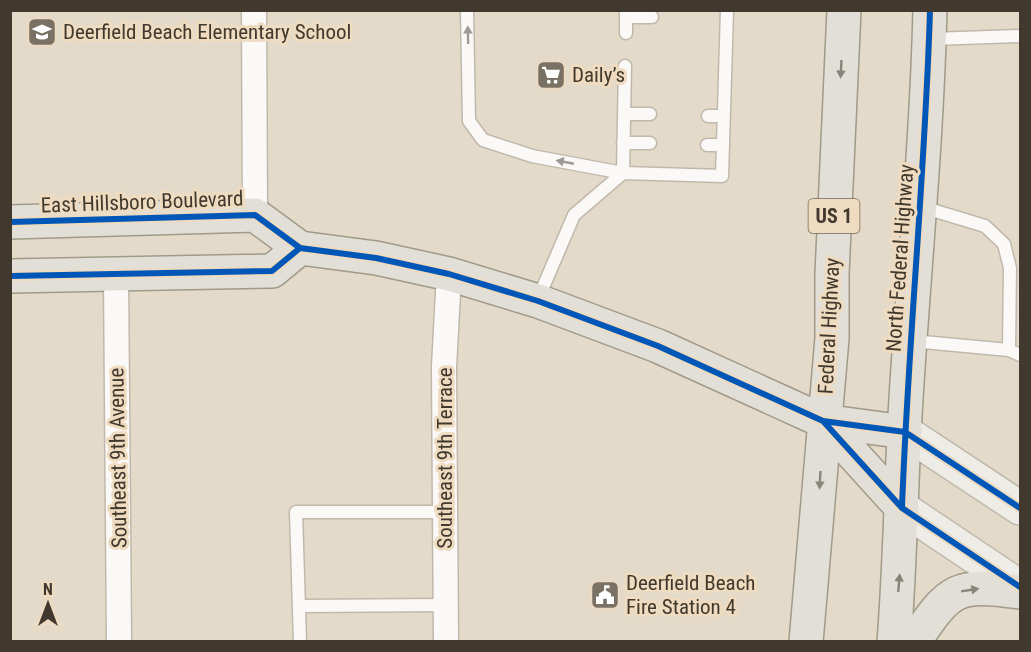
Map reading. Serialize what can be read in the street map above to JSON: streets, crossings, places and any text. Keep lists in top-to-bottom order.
{
  "streets": {
    "main road": [
      "East Hillsboro Boulevard",
      "US 1",
      "North Federal Highway",
      "Federal Highway"
    ],
    "street": ["Southeast 9th Avenue", "Southeast 9th Terrace"]
  },
  "crossings": [
    ["East Hillsboro Boulevard", "North Federal Highway"],
    ["East Hillsboro Boulevard", "Federal Highway"],
    ["East Hillsboro Boulevard", "Southeast 9th Terrace"]
  ],
  "one_way": ["Federal Highway"],
  "places": {
    "school or university": ["Deerfield Beach Elementary School"],
    "supermarket": ["Daily’s"],
    "public building": ["Deerfield Beach Fire Station 4"]
  },
  "north": "top"
}
